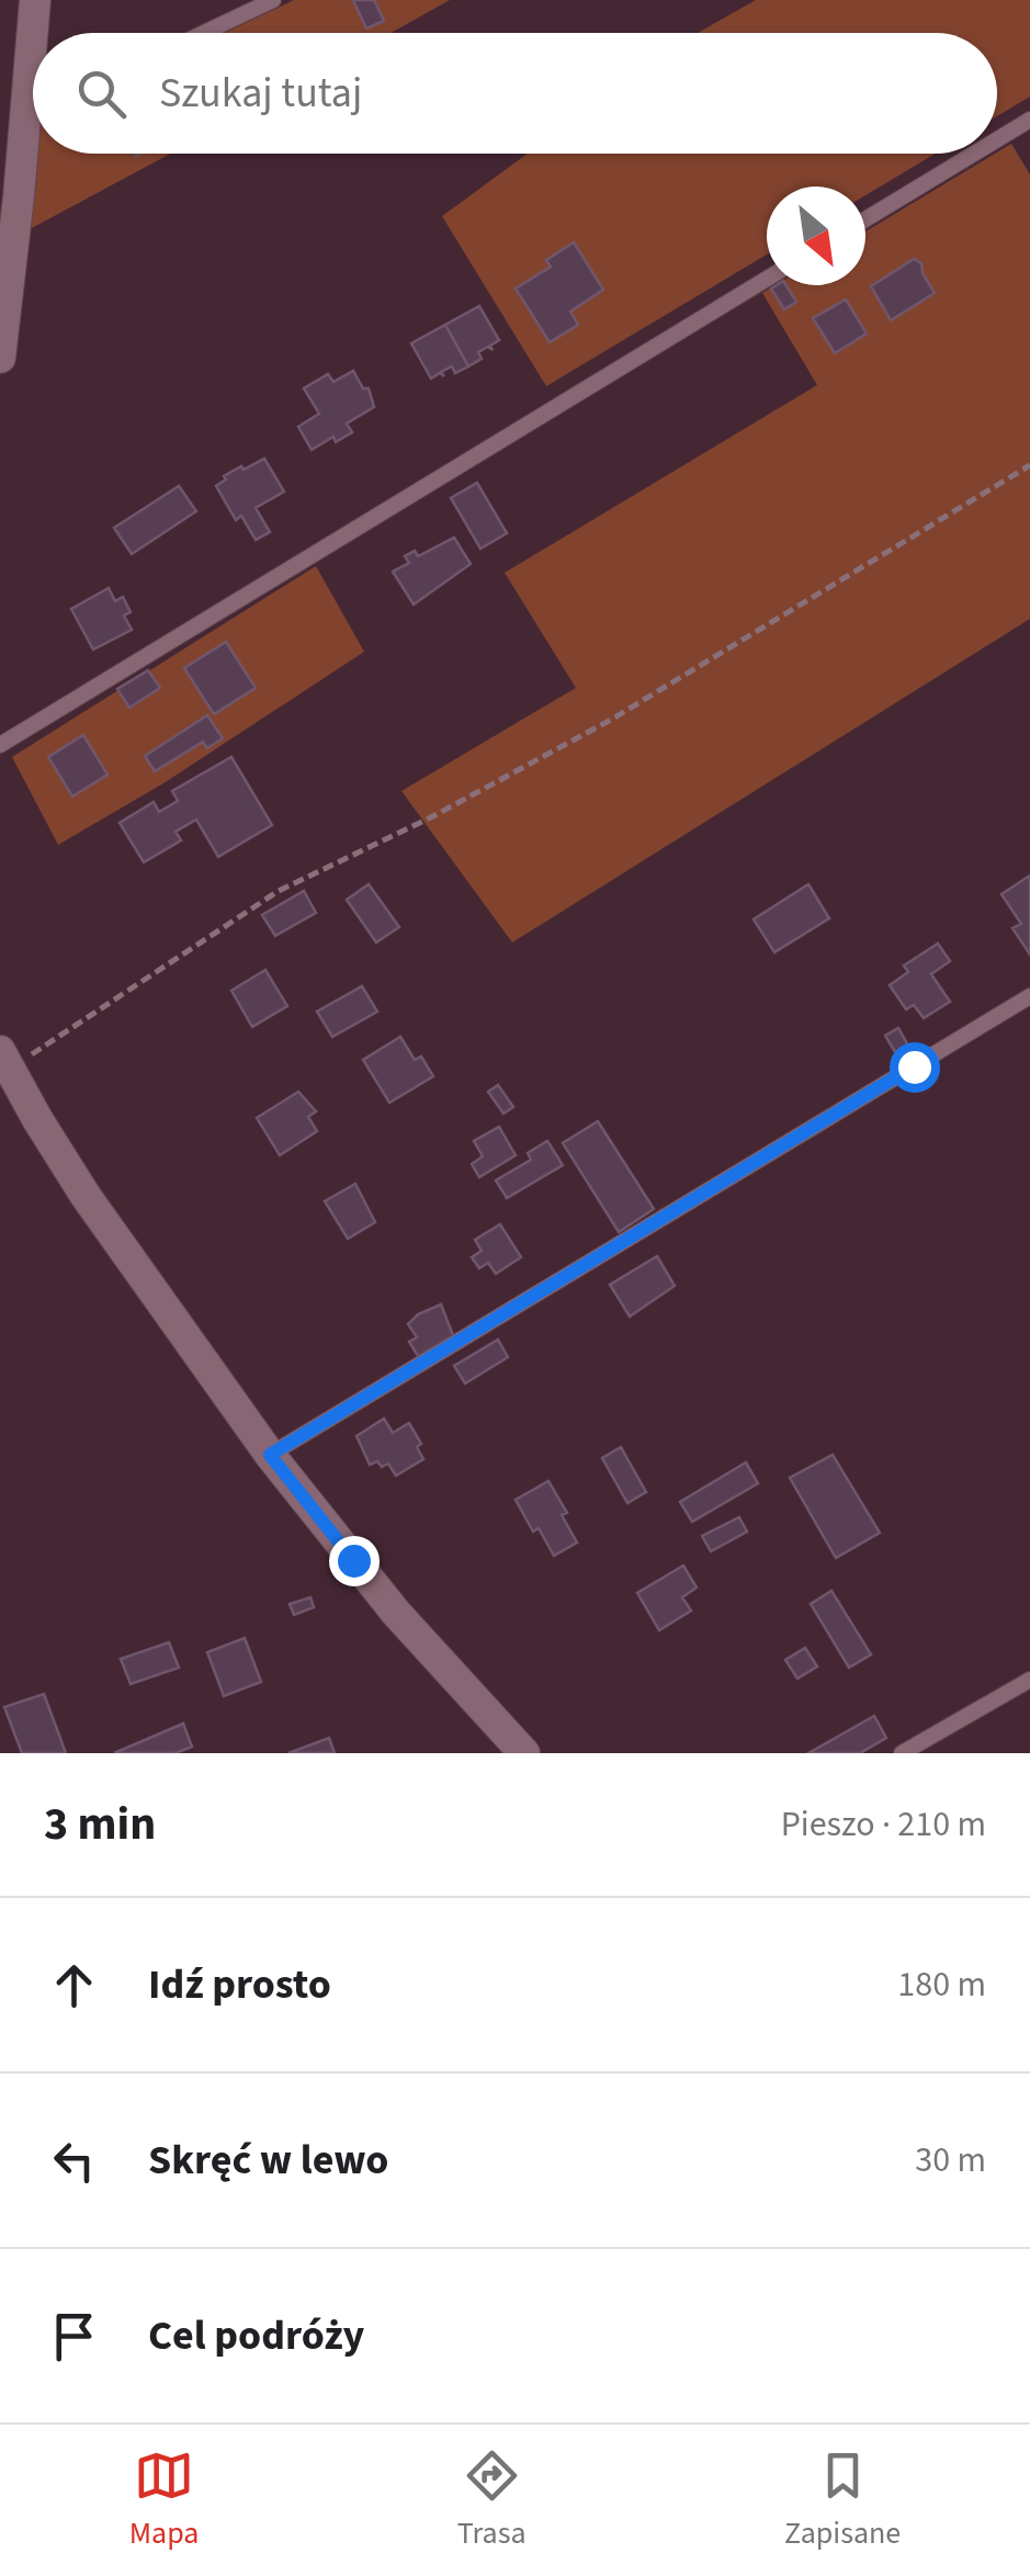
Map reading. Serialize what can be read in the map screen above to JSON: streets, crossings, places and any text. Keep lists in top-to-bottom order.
{
  "north": "bottom right",
  "page": {
    "search": "Szukaj tutaj",
    "heading": ["3 min", "Pieszo · 210 m"],
    "list": [
      ["Idź prosto", "180 m"],
      ["Skręć w lewo", "30 m"],
      "Cel podróży"
    ],
    "nav": ["Mapa", "Trasa", "Zapisane"]
  }
}
